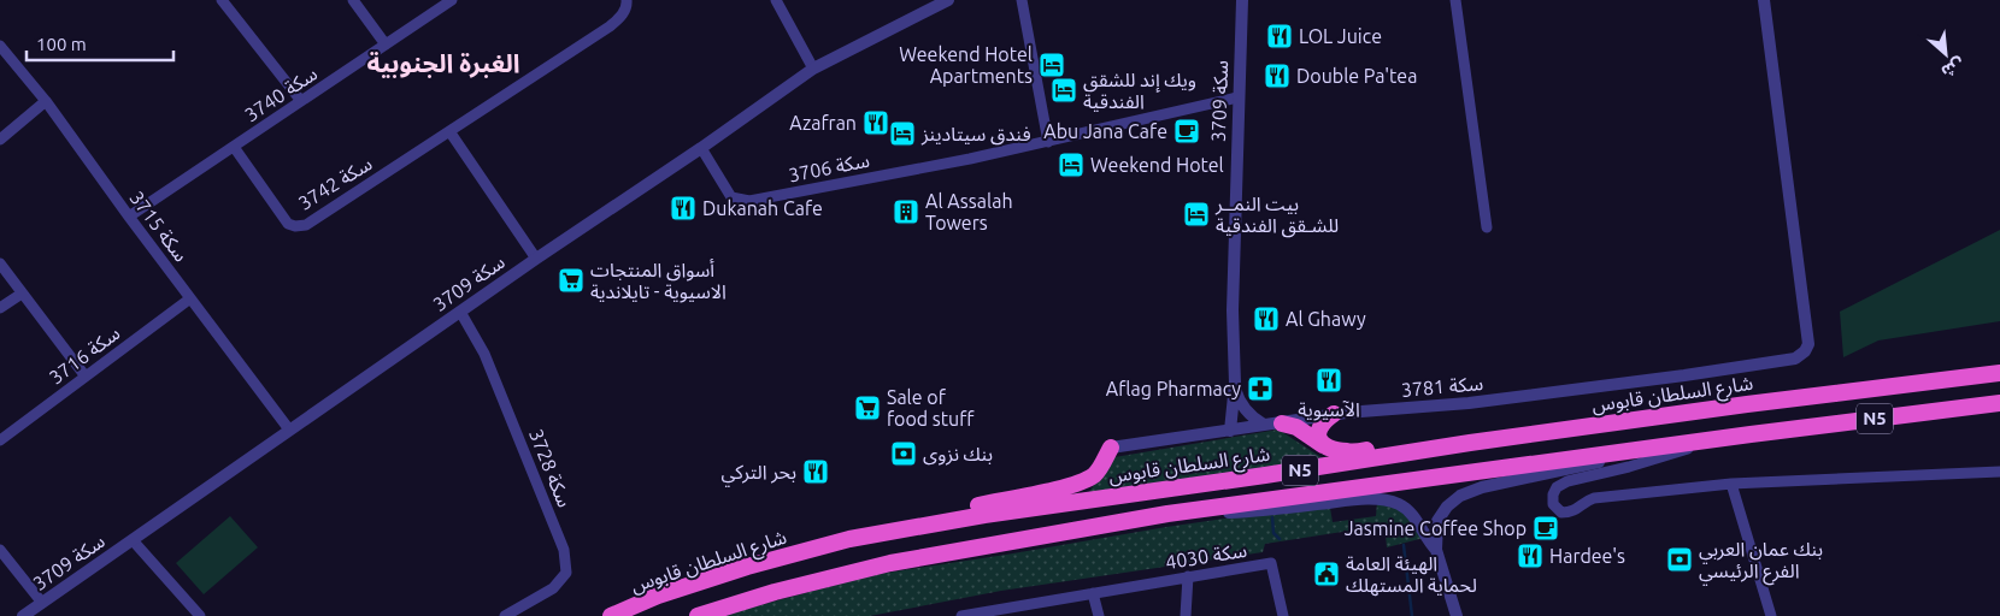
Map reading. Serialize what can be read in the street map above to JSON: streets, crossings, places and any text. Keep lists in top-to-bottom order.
{
  "streets": {
    "highway": ["شارع السلطان قابوس", "N5"],
    "street": [
      "سكة 3740",
      "سكة 3709",
      "سكة 3706",
      "سكة 3742",
      "سكة 3715",
      "سكة 3716",
      "سكة 3781",
      "سكة 3728",
      "سكة 4030"
    ]
  },
  "crossings": [
    ["سكة 3740", "سكة 3742"],
    ["سكة 3740", "سكة 3715"],
    ["سكة 3709", "سكة 3706"],
    ["سكة 3709", "سكة 3715"],
    ["سكة 3709", "سكة 3781"],
    ["سكة 3709", "سكة 3728"],
    ["سكة 3715", "سكة 3716"]
  ],
  "districts": ["الغبرة الجنوبية"],
  "places": {
    "restaurant": [
      "LOL Juice",
      "Double Pa'tea",
      "Azafran",
      "Dukanah Cafe",
      "Al Ghawy",
      "الآسيوية",
      "بحر التركي",
      "Hardee's"
    ],
    "hotel": [
      "Weekend Hotel Apartments",
      "ويك إند للشقق الفندقية",
      "فندق سيتادينز",
      "Weekend Hotel",
      "بيت النمــر للشـقق الفندقية"
    ],
    "cafe": ["Abu Jana Cafe", "Jasmine Coffee Shop"],
    "building": ["Al Assalah Towers"],
    "supermarket": ["أسواق المنتجات الاسيوية - تايلاندية", "Sale of food stuff"],
    "pharmacy": ["Aflag Pharmacy"],
    "bank": ["بنك نزوى", "بنك عمان العربي الفرع الرئيسي"],
    "public building": ["الهيئة العامة لحماية المستهلك"]
  },
  "scale_bar": "100 m",
  "north": "bottom right"
}
